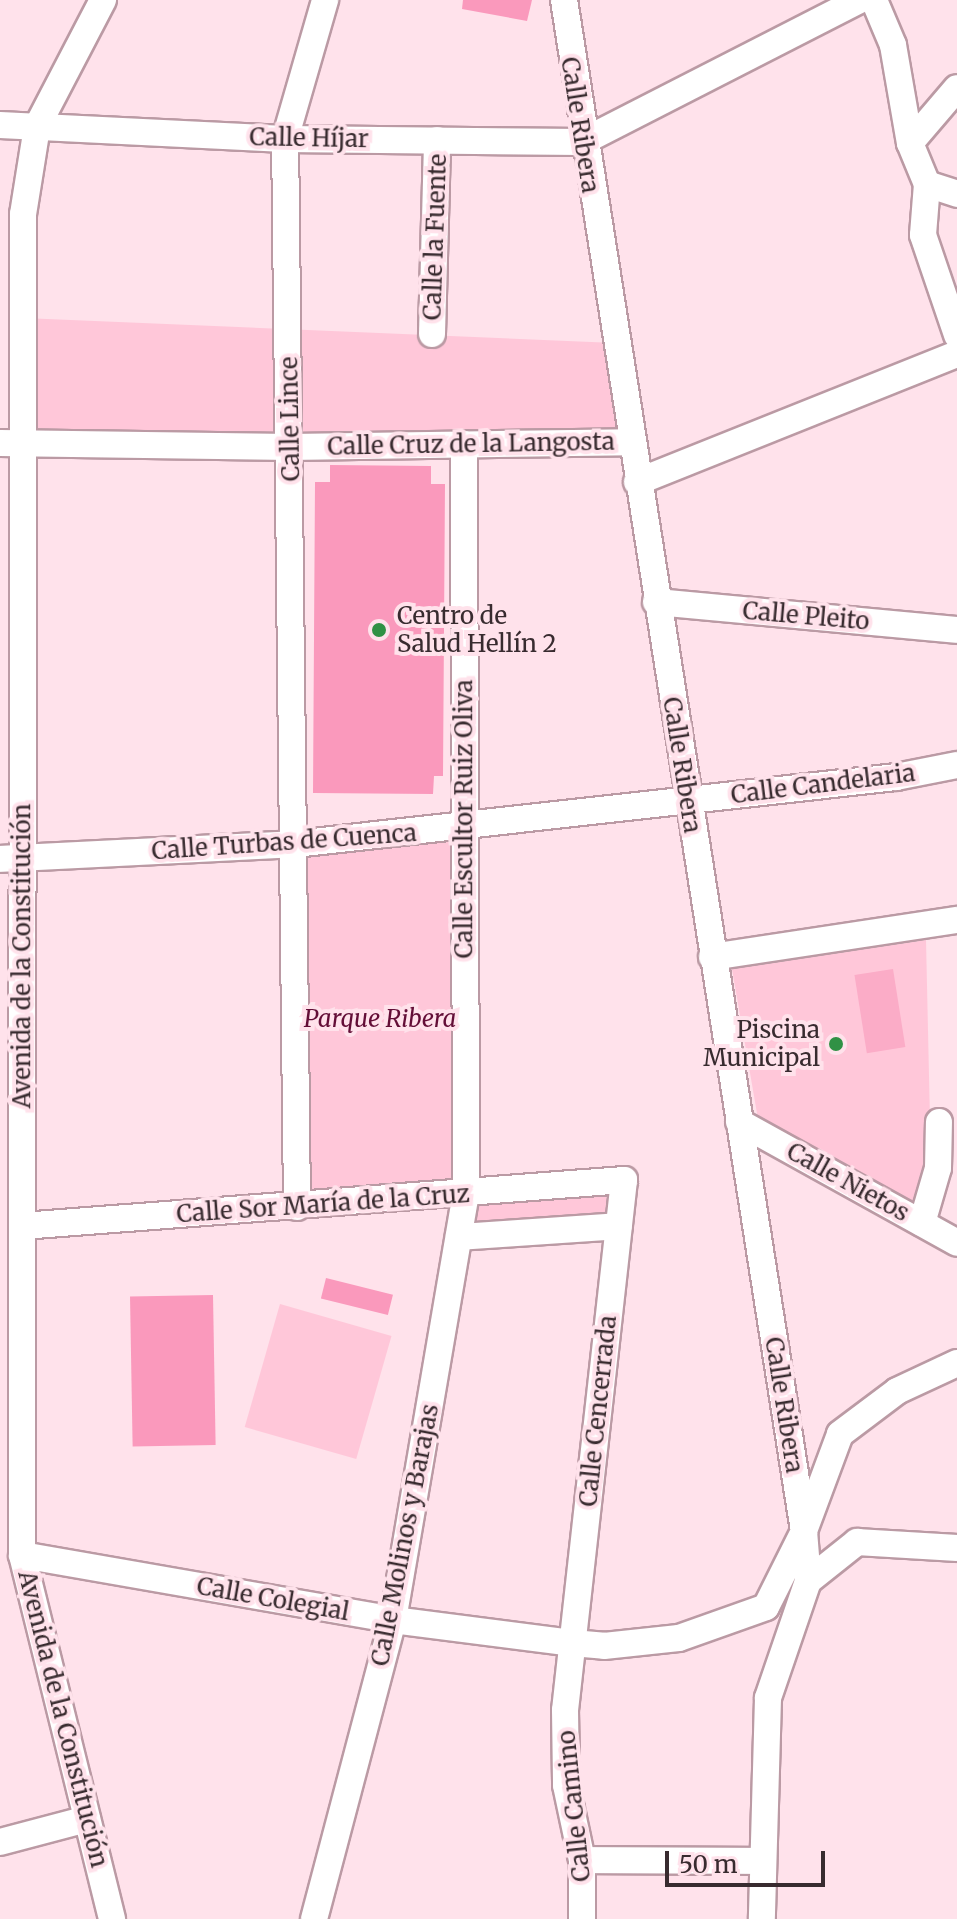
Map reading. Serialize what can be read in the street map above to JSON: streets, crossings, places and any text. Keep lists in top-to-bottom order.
{
  "streets": {
    "street": [
      "Calle Ribera",
      "Calle Híjar",
      "Calle la Fuente",
      "Calle Lince",
      "Calle Cruz de la Langosta",
      "Calle Pleito",
      "Calle Candelaria",
      "Calle Escultor Ruiz Oliva",
      "Calle Turbas de Cuenca",
      "Avenida de la Constitución",
      "Calle Nietos",
      "Calle Sor María de la Cruz",
      "Calle Cencerrada",
      "Calle Molinos y Barajas",
      "Calle Colegial",
      "Calle Camino"
    ]
  },
  "crossings": [
    ["Calle Ribera", "Calle Híjar"],
    ["Calle Ribera", "Calle Cruz de la Langosta"],
    ["Calle Ribera", "Calle Pleito"],
    ["Calle Ribera", "Calle Candelaria"],
    ["Calle Ribera", "Calle Turbas de Cuenca"],
    ["Calle Ribera", "Calle Nietos"],
    ["Calle Híjar", "Calle la Fuente"],
    ["Calle Híjar", "Calle Lince"],
    ["Calle Híjar", "Avenida de la Constitución"],
    ["Calle Lince", "Calle Cruz de la Langosta"],
    ["Calle Lince", "Calle Turbas de Cuenca"],
    ["Calle Lince", "Calle Sor María de la Cruz"],
    ["Calle Cruz de la Langosta", "Calle Escultor Ruiz Oliva"],
    ["Calle Cruz de la Langosta", "Avenida de la Constitución"],
    ["Calle Candelaria", "Calle Turbas de Cuenca"],
    ["Calle Escultor Ruiz Oliva", "Calle Turbas de Cuenca"],
    ["Calle Escultor Ruiz Oliva", "Calle Sor María de la Cruz"],
    ["Calle Escultor Ruiz Oliva", "Calle Molinos y Barajas"],
    ["Calle Turbas de Cuenca", "Avenida de la Constitución"],
    ["Avenida de la Constitución", "Calle Sor María de la Cruz"],
    ["Avenida de la Constitución", "Calle Colegial"],
    ["Calle Sor María de la Cruz", "Calle Cencerrada"],
    ["Calle Sor María de la Cruz", "Calle Molinos y Barajas"],
    ["Calle Cencerrada", "Calle Colegial"],
    ["Calle Cencerrada", "Calle Camino"],
    ["Calle Molinos y Barajas", "Calle Colegial"],
    ["Calle Colegial", "Calle Camino"]
  ],
  "parks": ["Parque Ribera"],
  "places": ["Centro de Salud Hellín 2", "Piscina Municipal"],
  "scale_bar": "50 m"
}
